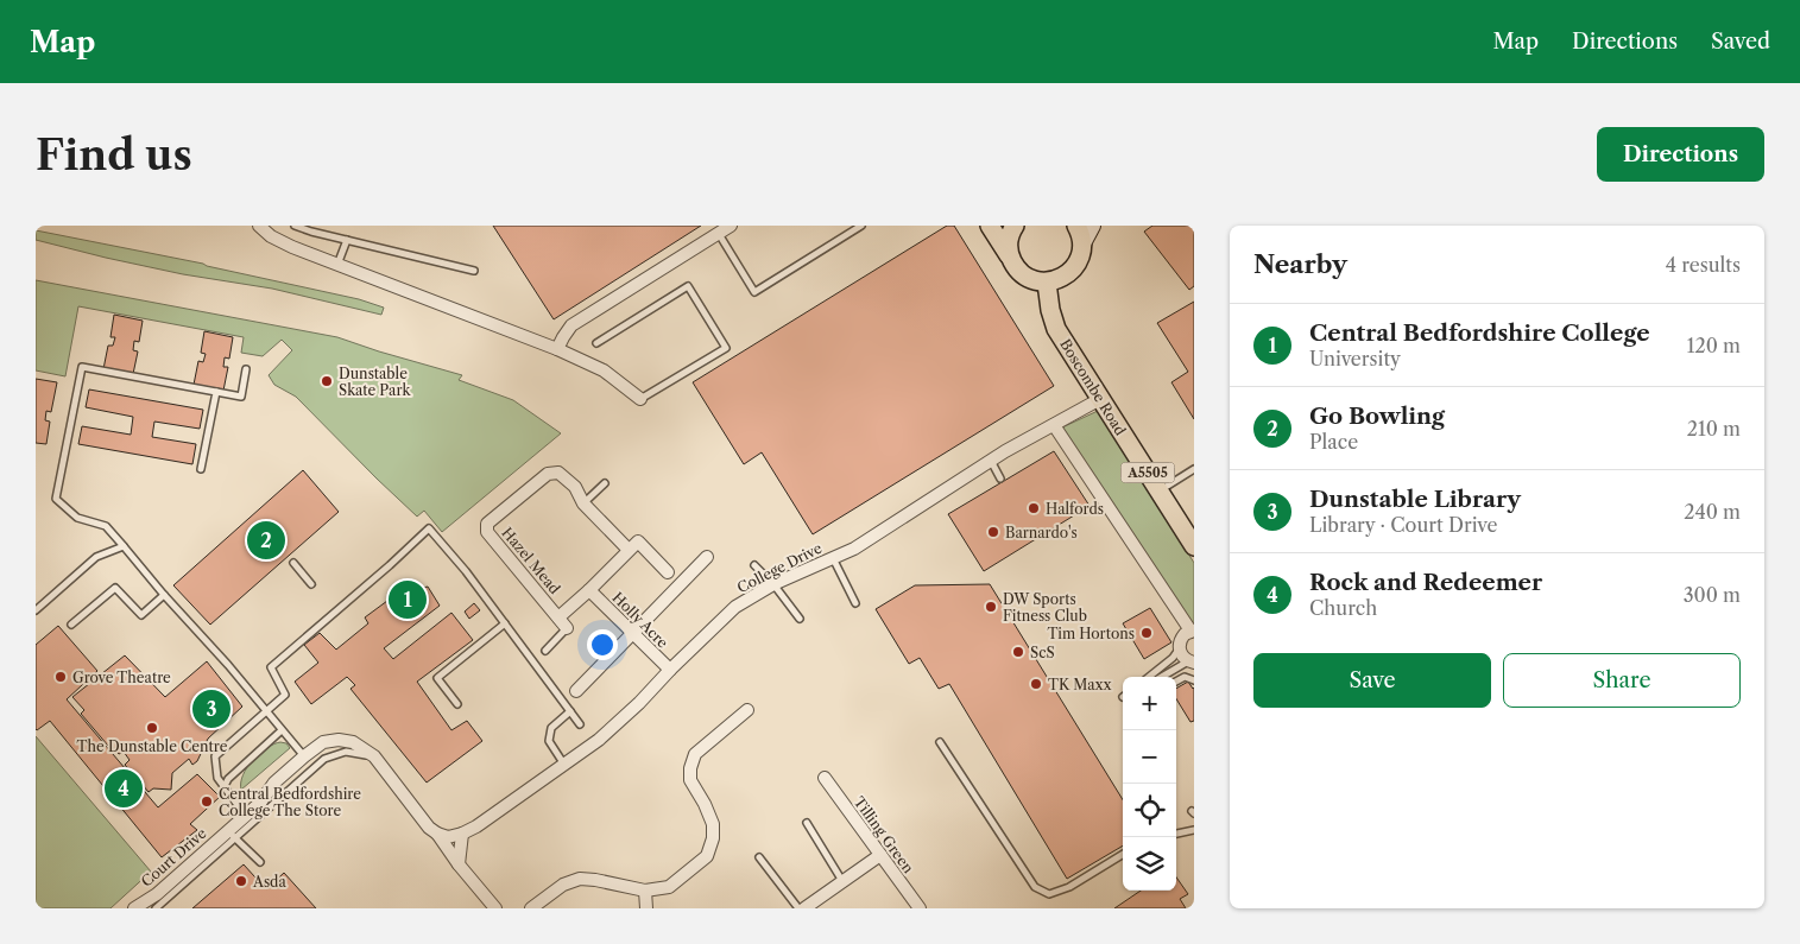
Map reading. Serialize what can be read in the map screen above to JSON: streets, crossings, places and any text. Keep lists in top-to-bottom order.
{
  "streets": {
    "main road": ["Boscombe Road", "A5505"],
    "street": [
      "Hazel Mead",
      "College Drive",
      "Holly Acre",
      "Tilling Green",
      "Court Drive"
    ]
  },
  "crossings": [
    ["Boscombe Road", "College Drive"],
    ["College Drive", "Holly Acre"]
  ],
  "places": [
    "Dunstable Skate Park",
    "Halfords",
    "Barnardo's",
    "DW Sports Fitness Club",
    "Tim Hortons",
    "ScS",
    "Grove Theatre",
    "TK Maxx",
    "The Dunstable Centre",
    "Central Bedfordshire College The Store",
    "Asda"
  ],
  "page": {
    "header": "Map",
    "nav": ["Map", "Directions", "Saved"],
    "buttons": [
      "Directions",
      ["Save", "Share"]
    ],
    "title": "Find us",
    "heading": ["Nearby", "4 results"],
    "list": [
      {
        "mark": "1",
        "name": "Central Bedfordshire College",
        "note": "University",
        "value": "120 m"
      },
      {
        "mark": "2",
        "name": "Go Bowling",
        "note": "Place",
        "value": "210 m"
      },
      {
        "mark": "3",
        "name": "Dunstable Library",
        "note": "Library · Court Drive",
        "value": "240 m"
      },
      {
        "mark": "4",
        "name": "Rock and Redeemer",
        "note": "Church",
        "value": "300 m"
      }
    ],
    "pins": [
      "2",
      "1",
      "3",
      "4"
    ],
    "map_buttons": ["+", "−"]
  }
}
